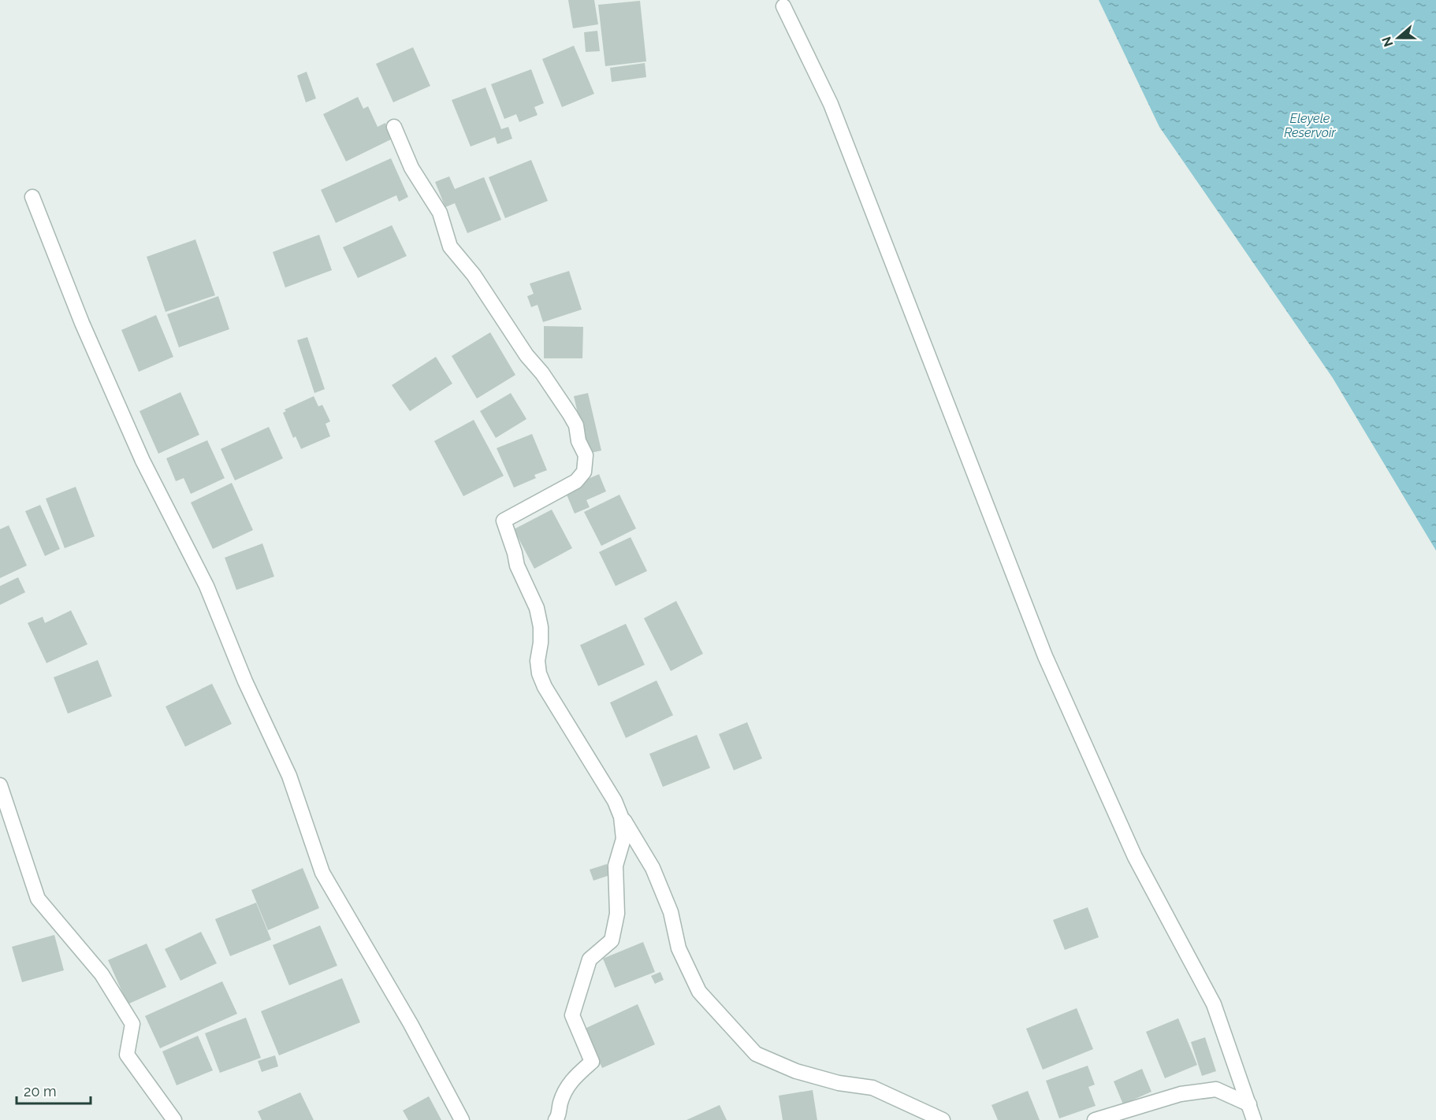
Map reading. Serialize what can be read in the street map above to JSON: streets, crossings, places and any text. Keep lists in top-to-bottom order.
{
  "water": ["Eleyele Reservoir"],
  "scale_bar": "20 m",
  "north": "left"
}
